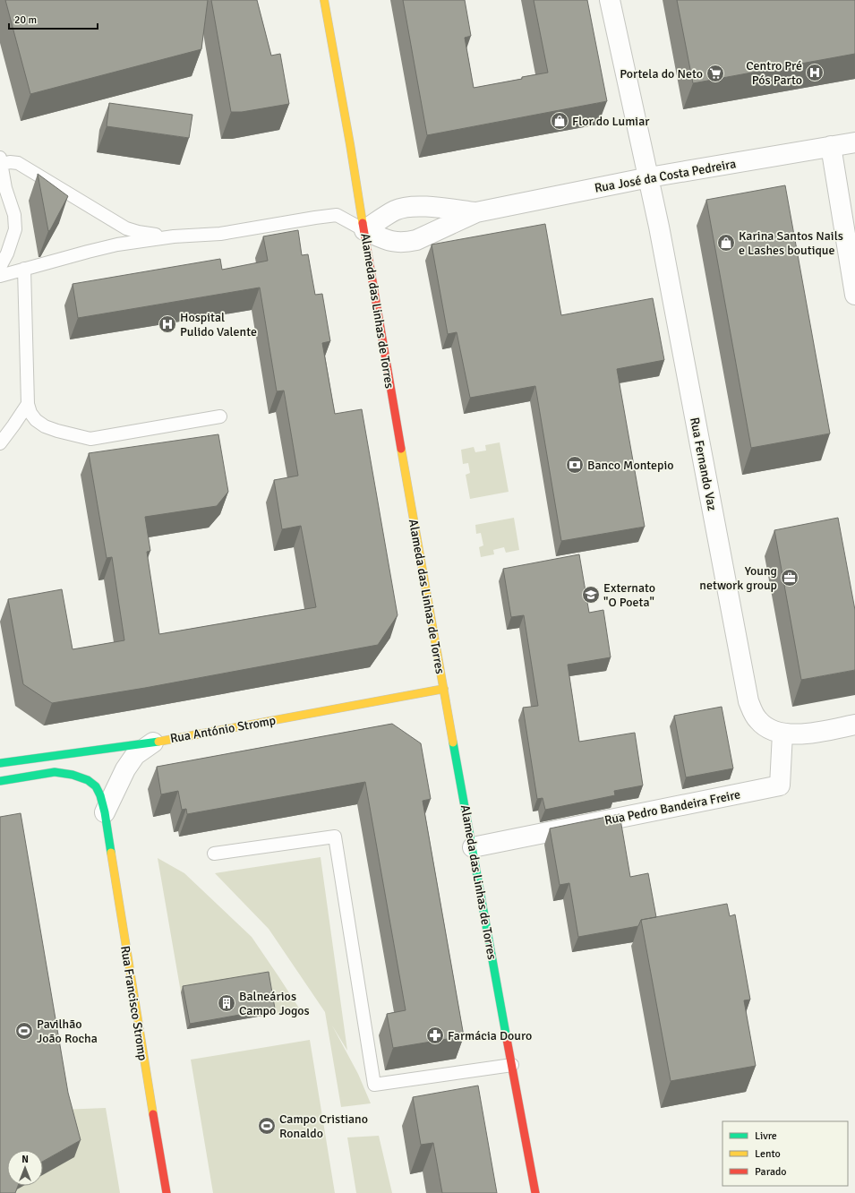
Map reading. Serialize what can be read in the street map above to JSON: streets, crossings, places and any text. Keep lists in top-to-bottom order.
{
  "streets": {
    "main road": ["Alameda das Linhas de Torres", "Rua António Stromp", "Rua Francisco Stromp"],
    "street": ["Rua José da Costa Pedreira", "Rua Fernando Vaz", "Rua Pedro Bandeira Freire"]
  },
  "crossings": [
    ["Rua José da Costa Pedreira", "Alameda das Linhas de Torres"],
    ["Rua José da Costa Pedreira", "Rua Fernando Vaz"],
    ["Alameda das Linhas de Torres", "Rua António Stromp"],
    ["Alameda das Linhas de Torres", "Rua Pedro Bandeira Freire"],
    ["Rua Fernando Vaz", "Rua Pedro Bandeira Freire"],
    ["Rua António Stromp", "Rua Francisco Stromp"]
  ],
  "places": {
    "hospital": ["Centro Pré Pós Parto", "Hospital Pulido Valente"],
    "supermarket": ["Portela do Neto"],
    "shop": ["Flor do Lumiar", "Karina Santos Nails e Lashes boutique"],
    "bank": ["Banco Montepio"],
    "office": ["Young network group"],
    "school or university": ["Externato \"O Poeta\""],
    "building": ["Balneários Campo Jogos"],
    "sports": ["Pavilhão João Rocha", "Campo Cristiano Ronaldo"],
    "pharmacy": ["Farmácia Douro"]
  },
  "legend": ["Livre", "Lento", "Parado"],
  "scale_bar": "20 m",
  "north": "top"
}
